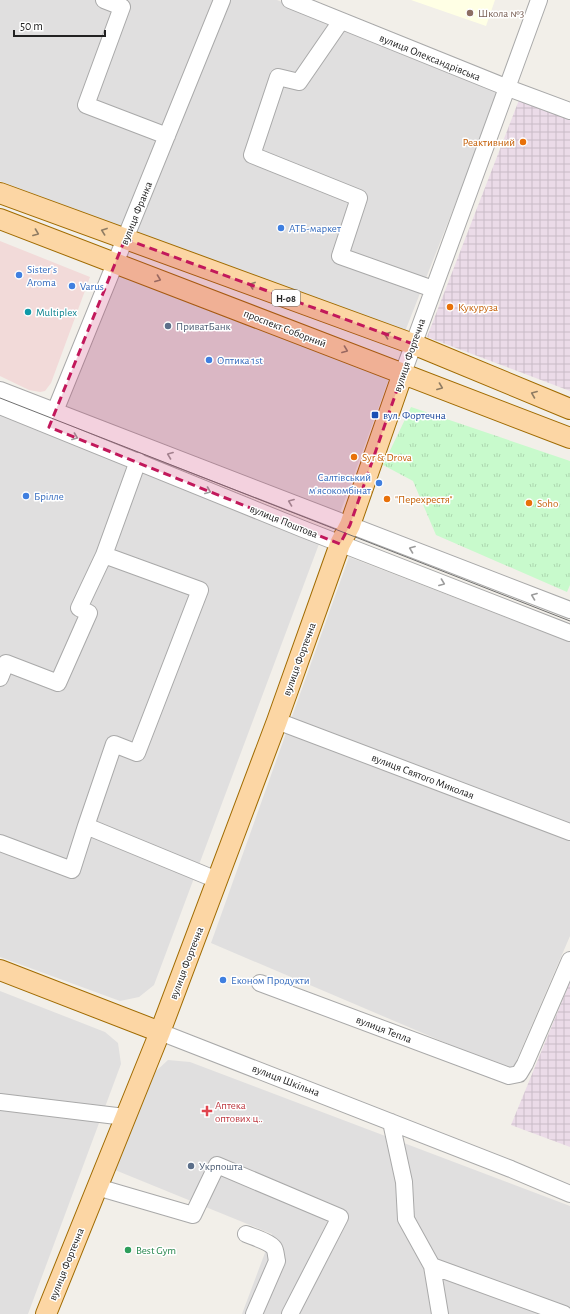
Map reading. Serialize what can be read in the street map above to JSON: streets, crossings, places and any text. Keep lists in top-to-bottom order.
{
  "streets": {
    "main road": [
      "Н-08",
      "проспект Соборний",
      "вулиця Фортечна",
      "вулиця Шкільна"
    ],
    "street": [
      "вулиця Олександрівська",
      "вулиця Франка",
      "вулиця Поштова",
      "вулиця Святого Миколая",
      "вулиця Тепла"
    ]
  },
  "crossings": [
    ["вулиця Олександрівська", "вулиця Фортечна"],
    ["вулиця Франка", "Н-08"],
    ["вулиця Франка", "проспект Соборний"],
    ["вулиця Франка", "вулиця Поштова"],
    ["Н-08", "вулиця Фортечна"],
    ["проспект Соборний", "вулиця Фортечна"],
    ["вулиця Фортечна", "вулиця Поштова"],
    ["вулиця Фортечна", "вулиця Святого Миколая"],
    ["вулиця Фортечна", "вулиця Шкільна"]
  ],
  "places": {
    "other": [
      "Школа №3",
      "Реактивний",
      "АТБ-маркет",
      "Sister's Aroma",
      "Varus",
      "Кукуруза",
      "Multiplex",
      "ПриватБанк",
      "Оптика 1st",
      "Syr & Drova",
      "Салтівський м'ясокомбінат",
      "Брілле",
      "\"Перехрестя\"",
      "Soho",
      "Економ Продукти",
      "Укрпошта",
      "Best Gym"
    ],
    "transit": ["вул. Фортечна"],
    "health": ["Аптека оптових ц‥"]
  },
  "scale_bar": "50 m"
}
